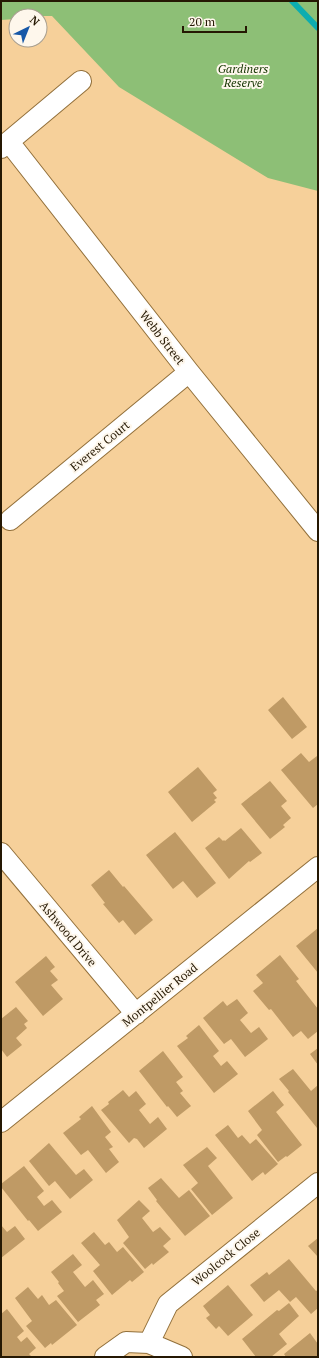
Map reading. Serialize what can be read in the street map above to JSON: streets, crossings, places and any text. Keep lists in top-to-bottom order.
{
  "streets": {
    "street": [
      "Webb Street",
      "Everest Court",
      "Ashwood Drive",
      "Montpellier Road",
      "Woolcock Close"
    ]
  },
  "crossings": [
    ["Webb Street", "Everest Court"],
    ["Ashwood Drive", "Montpellier Road"]
  ],
  "parks": ["Gardiners Reserve"],
  "scale_bar": "20 m",
  "north": "top right"
}
